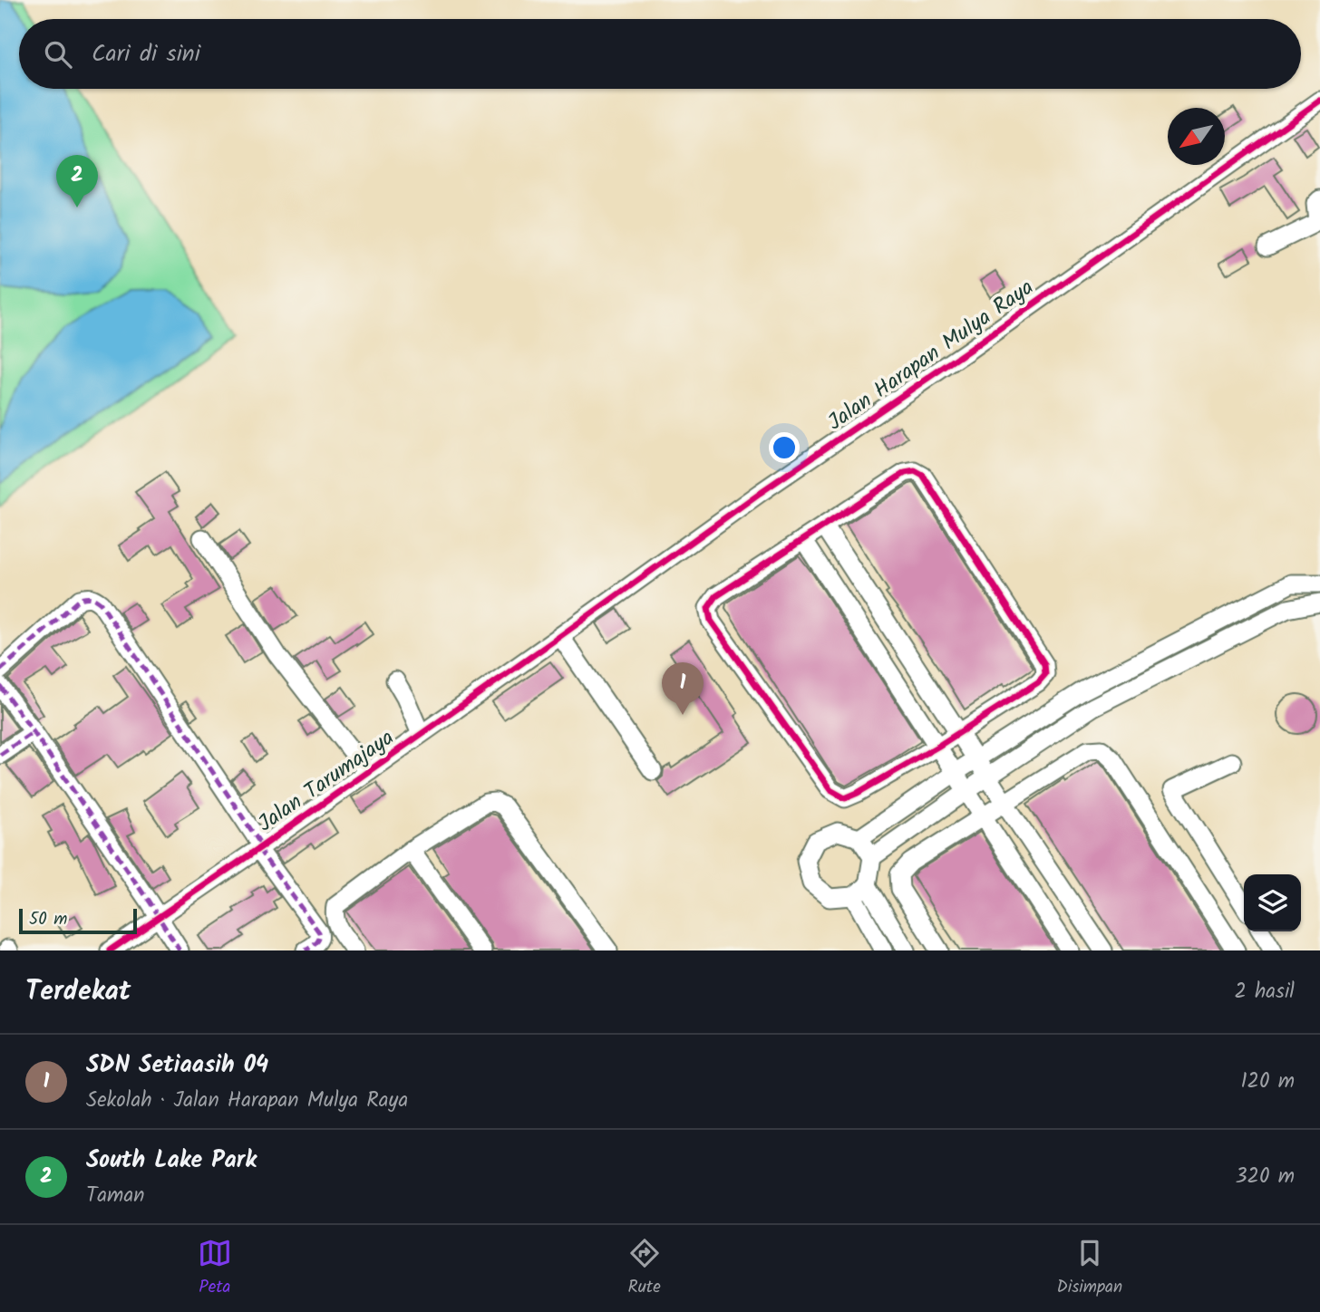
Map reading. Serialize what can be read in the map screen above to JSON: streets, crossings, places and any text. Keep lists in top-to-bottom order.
{
  "streets": {
    "street": ["Jalan Harapan Mulya Raya", "Jalan Tarumajaya"]
  },
  "crossings": [
    ["Jalan Harapan Mulya Raya", "Jalan Tarumajaya"]
  ],
  "scale_bar": "50 m",
  "north": "bottom left",
  "page": {
    "search": "Cari di sini",
    "pins": ["2", "1"],
    "scale": "50 m",
    "heading": ["Terdekat", "2 hasil"],
    "list": [
      {
        "mark": "1",
        "name": "SDN Setiaasih 04",
        "note": "Sekolah · Jalan Harapan Mulya Raya",
        "value": "120 m"
      },
      {
        "mark": "2",
        "name": "South Lake Park",
        "note": "Taman",
        "value": "320 m"
      }
    ],
    "nav": ["Peta", "Rute", "Disimpan"]
  }
}
